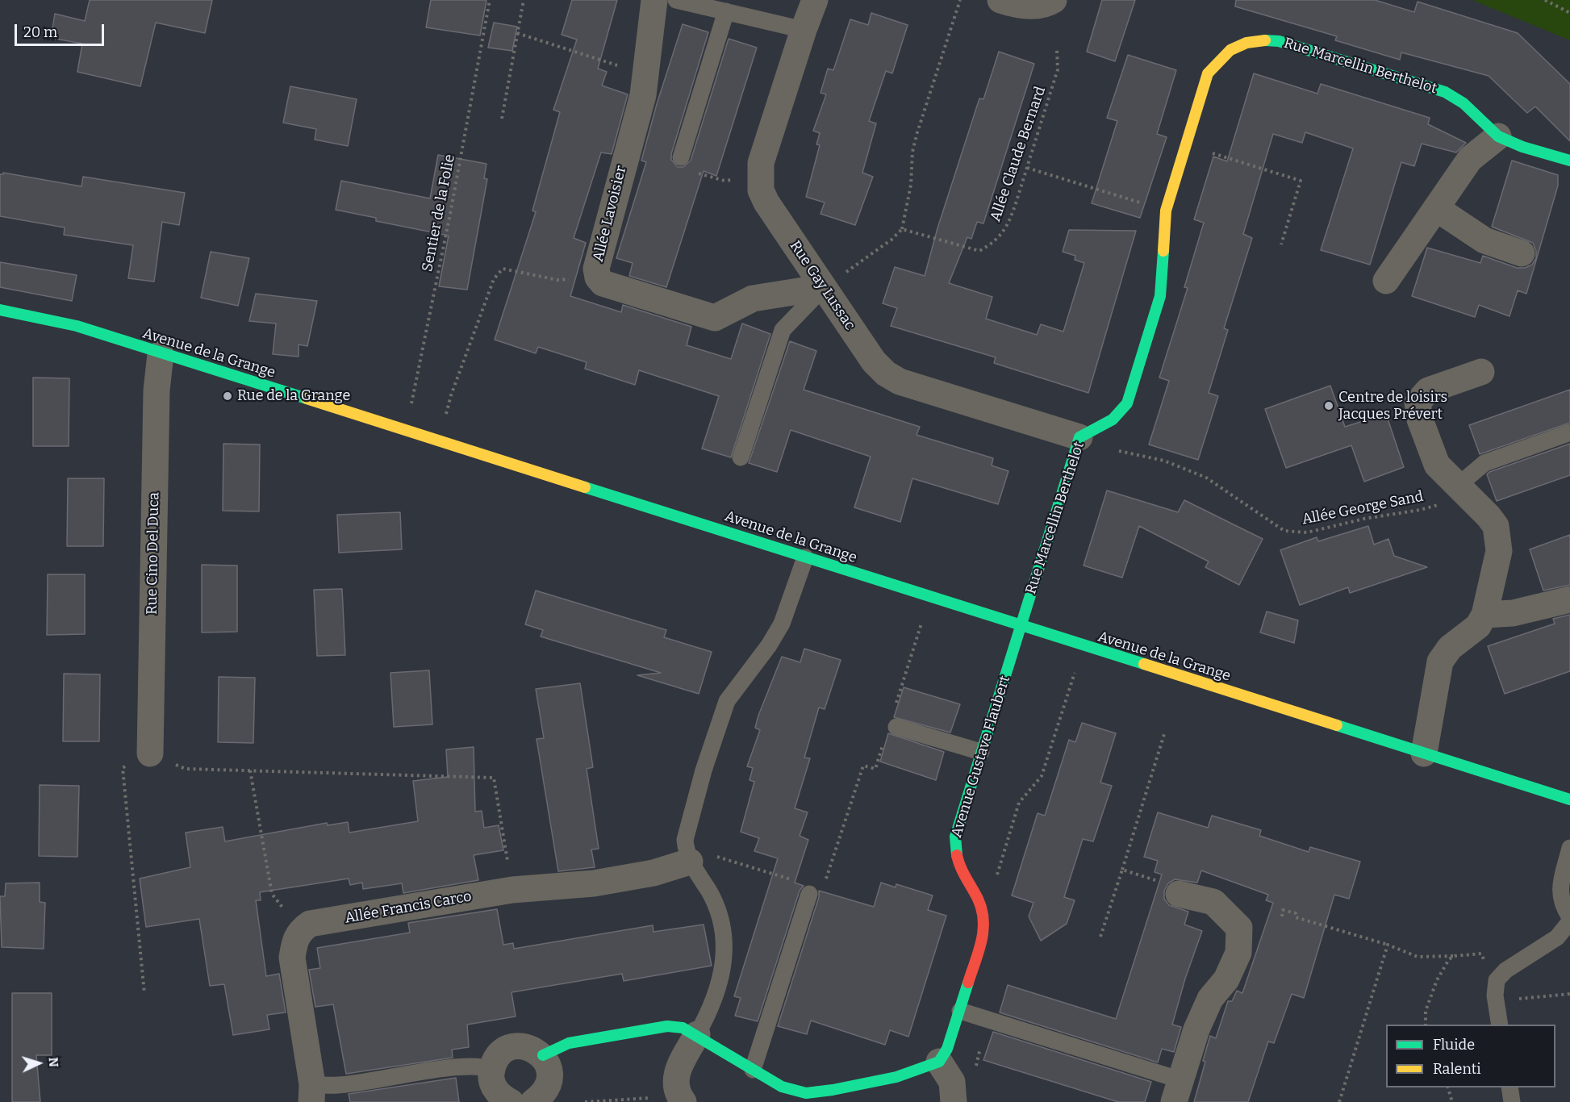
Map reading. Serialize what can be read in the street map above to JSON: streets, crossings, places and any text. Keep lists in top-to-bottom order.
{
  "streets": {
    "street": [
      "Rue Marcellin Berthelot",
      "Allée Lavoisier",
      "Rue Gay Lussac",
      "Avenue de la Grange",
      "Rue Cino Del Duca",
      "Avenue Gustave Flaubert",
      "Allée Francis Carco"
    ],
    "path": ["Allée Claude Bernard", "Sentier de la Folie", "Allée George Sand"]
  },
  "crossings": [
    ["Rue Marcellin Berthelot", "Rue Gay Lussac"],
    ["Rue Marcellin Berthelot", "Avenue de la Grange"],
    ["Rue Marcellin Berthelot", "Allée George Sand"],
    ["Rue Marcellin Berthelot", "Avenue Gustave Flaubert"],
    ["Sentier de la Folie", "Avenue de la Grange"],
    ["Allée Lavoisier", "Rue Gay Lussac"],
    ["Rue Gay Lussac", "Allée George Sand"],
    ["Avenue de la Grange", "Rue Cino Del Duca"],
    ["Avenue de la Grange", "Avenue Gustave Flaubert"]
  ],
  "places": ["Rue de la Grange", "Centre de loisirs Jacques Prévert"],
  "legend": ["Fluide", "Ralenti"],
  "scale_bar": "20 m",
  "north": "right"
}
